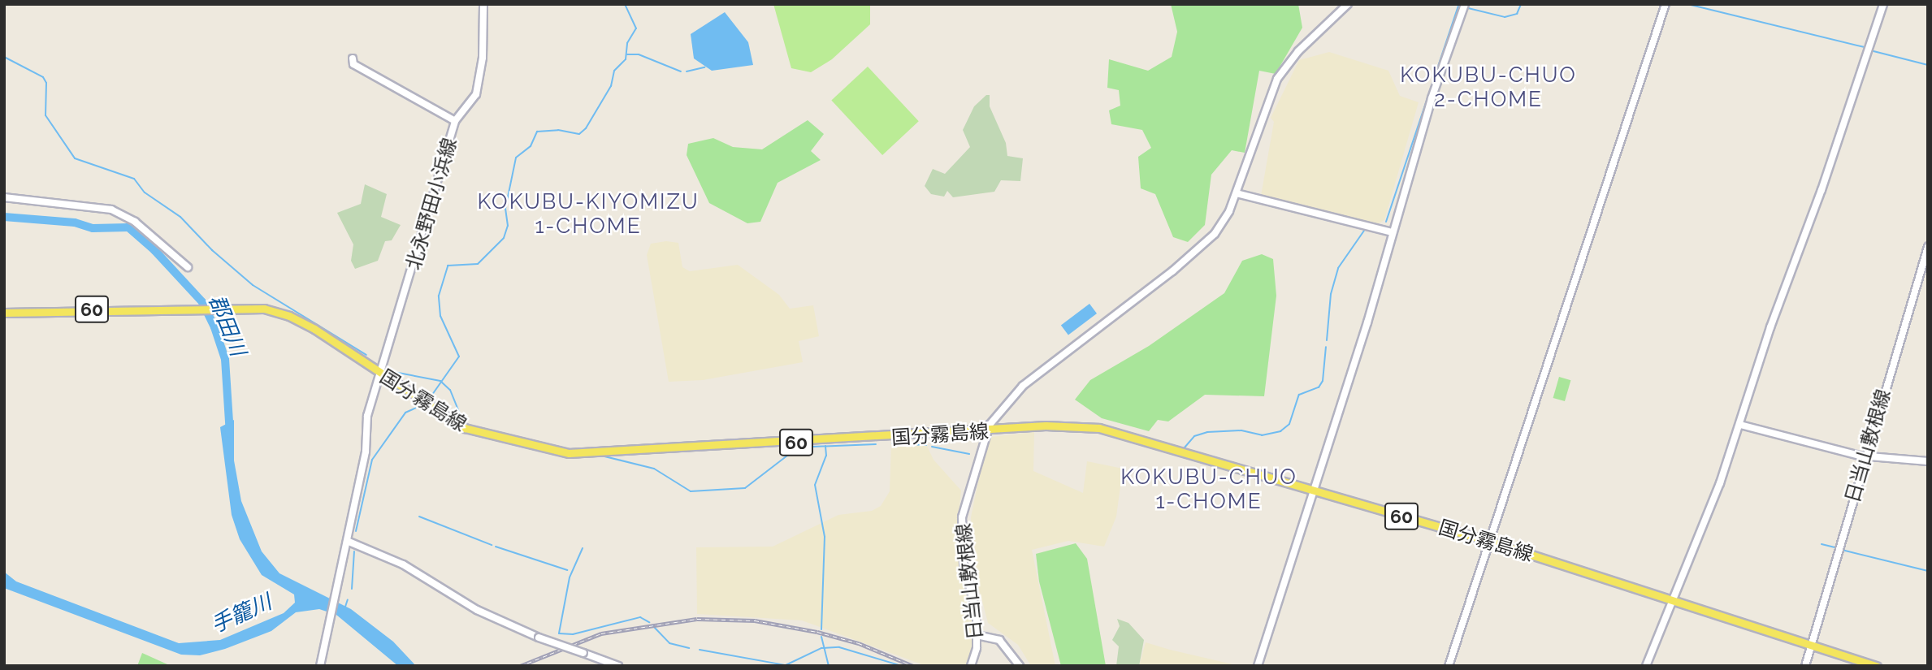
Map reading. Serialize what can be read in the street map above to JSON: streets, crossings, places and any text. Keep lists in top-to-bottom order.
{
  "streets": {
    "main road": ["60", "国分霧島線"],
    "street": ["北永野田小浜線", "日当山敷根線"]
  },
  "crossings": [
    ["北永野田小浜線", "国分霧島線"],
    ["国分霧島線", "日当山敷根線"]
  ],
  "districts": ["KOKUBU-CHUO 2-CHOME", "KOKUBU-KIYOMIZU 1-CHOME", "KOKUBU-CHUO 1-CHOME"],
  "water": ["郡田川", "手籠川"]
}
